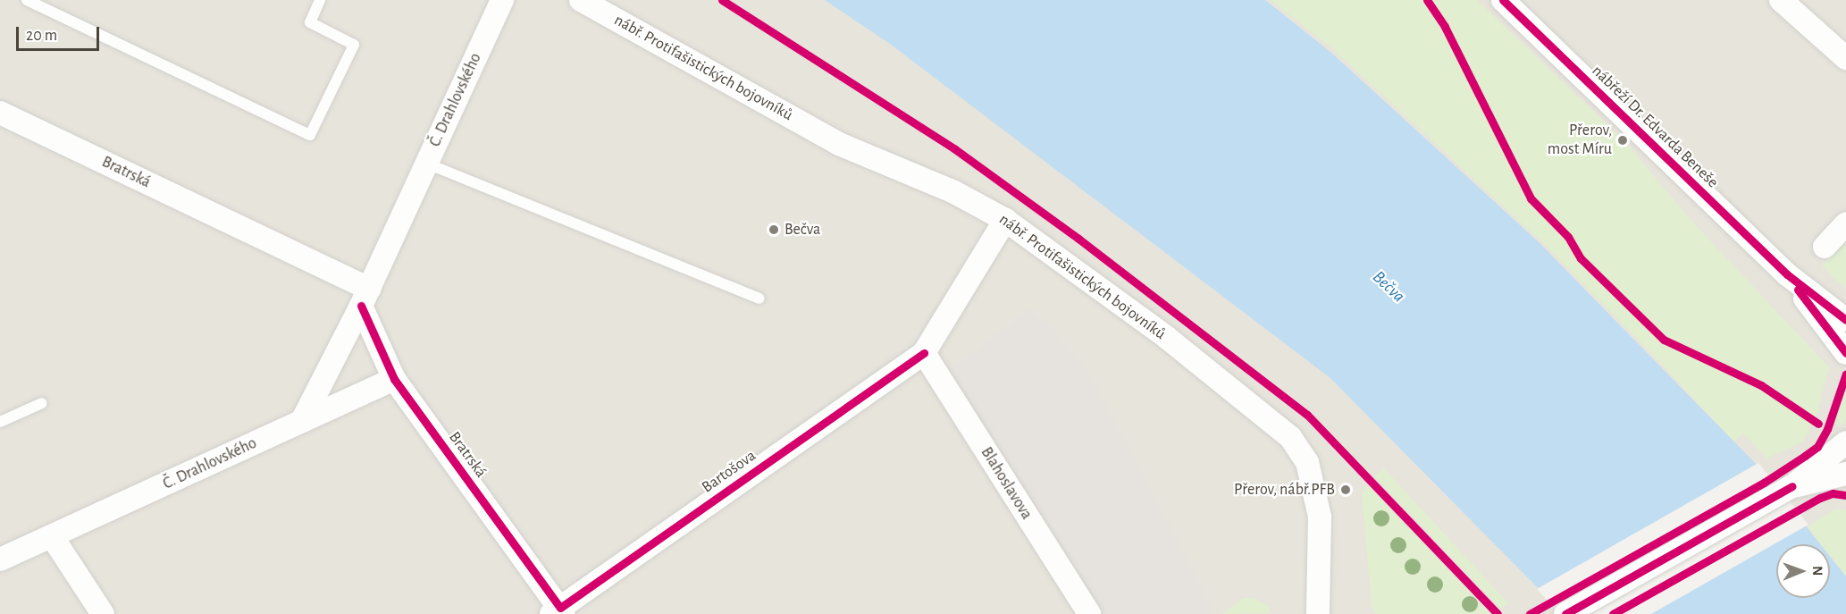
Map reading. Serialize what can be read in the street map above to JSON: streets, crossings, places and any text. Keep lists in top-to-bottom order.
{
  "streets": {
    "street": [
      "nábř. Protifašistických bojovníků",
      "Č. Drahlovského",
      "nábřeží Dr. Edvarda Beneše",
      "Bratrská",
      "Bartošova",
      "Blahoslavova"
    ]
  },
  "crossings": [
    ["nábř. Protifašistických bojovníků", "Bartošova"],
    ["Č. Drahlovského", "Bratrská"],
    ["Bratrská", "Bartošova"],
    ["Bartošova", "Blahoslavova"]
  ],
  "water": ["Bečva"],
  "places": ["Přerov, most Míru", "Bečva", "Přerov, nábř.PFB"],
  "scale_bar": "20 m",
  "north": "right"
}
